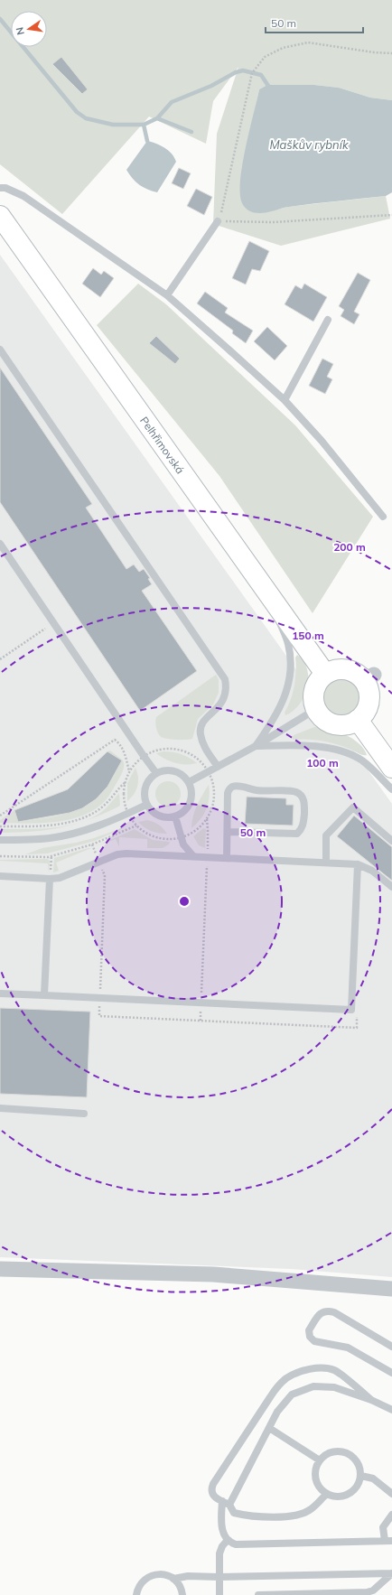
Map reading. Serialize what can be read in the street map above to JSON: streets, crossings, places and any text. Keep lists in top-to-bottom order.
{
  "streets": {
    "main road": ["Pelhřimovská"]
  },
  "water": ["Maškův rybník"],
  "scale_bar": "50 m",
  "north": "left",
  "rings": [
    "200 m",
    "150 m",
    "100 m",
    "50 m"
  ]
}
